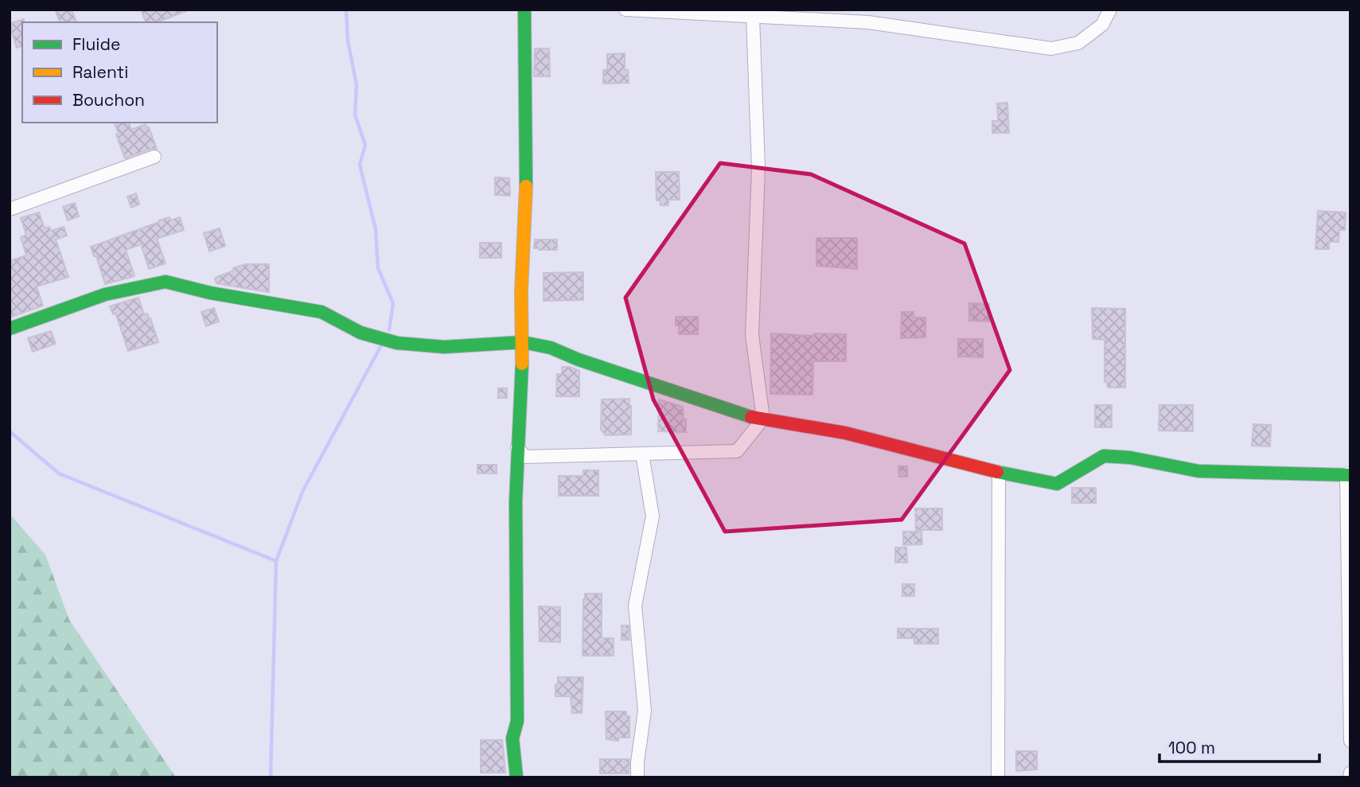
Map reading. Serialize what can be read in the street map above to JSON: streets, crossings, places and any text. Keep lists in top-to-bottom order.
{
  "legend": ["Fluide", "Ralenti", "Bouchon"],
  "scale_bar": "100 m"
}
